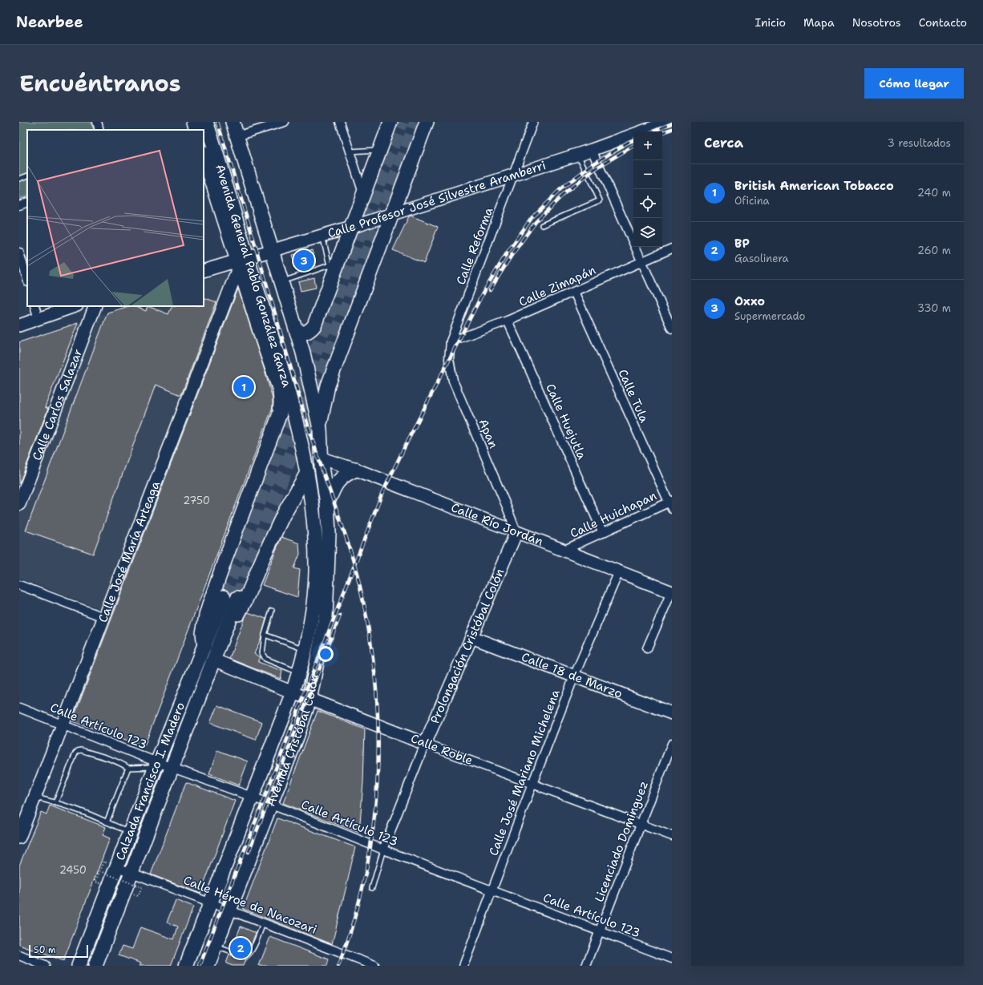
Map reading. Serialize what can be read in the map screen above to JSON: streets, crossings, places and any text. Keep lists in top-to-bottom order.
{
  "streets": {
    "main road": ["Avenida General Pablo González Garza", "Avenida Cristóbal Colón", "Calzada Francisco I. Madero"],
    "street": [
      "Calle Profesor José Silvestre Aramberri",
      "Calle Reforma",
      "Calle Zimapán",
      "Calle Tula",
      "Calle Carlos Salazar",
      "Calle Huejutla",
      "Apan",
      "Calle Huichapan",
      "Calle Río Jordán",
      "Calle José María Arteaga",
      "Prolongación Cristóbal Colón",
      "Calle 18 de Marzo",
      "Calle Artículo 123",
      "Calle Roble",
      "Calle José Mariano Michelena",
      "Licenciado Dominguez",
      "Calle Héroe de Nacozari"
    ]
  },
  "crossings": [
    ["Calle Profesor José Silvestre Aramberri", "Calle Reforma"],
    ["Calle Profesor José Silvestre Aramberri", "Avenida General Pablo González Garza"],
    ["Calle Profesor José Silvestre Aramberri", "Calle José María Arteaga"],
    ["Calle Reforma", "Calle Zimapán"],
    ["Calle Reforma", "Apan"],
    ["Avenida General Pablo González Garza", "Calle José María Arteaga"],
    ["Avenida General Pablo González Garza", "Avenida Cristóbal Colón"],
    ["Calle Zimapán", "Calle Tula"],
    ["Calle Zimapán", "Calle Huejutla"],
    ["Calle Zimapán", "Apan"],
    ["Calle Tula", "Calle Huichapan"],
    ["Calle Huejutla", "Calle Huichapan"],
    ["Apan", "Calle Río Jordán"],
    ["Apan", "Prolongación Cristóbal Colón"],
    ["Calle Huichapan", "Calle Río Jordán"],
    ["Calle Río Jordán", "Prolongación Cristóbal Colón"],
    ["Calle Río Jordán", "Avenida Cristóbal Colón"],
    ["Calle Río Jordán", "Calle José Mariano Michelena"],
    ["Calle José María Arteaga", "Calle Artículo 123"],
    ["Prolongación Cristóbal Colón", "Calle 18 de Marzo"],
    ["Prolongación Cristóbal Colón", "Calle Artículo 123"],
    ["Prolongación Cristóbal Colón", "Calle Roble"],
    ["Calle 18 de Marzo", "Calle José Mariano Michelena"],
    ["Calle Artículo 123", "Avenida Cristóbal Colón"],
    ["Calle Artículo 123", "Calle José Mariano Michelena"],
    ["Calle Artículo 123", "Calzada Francisco I. Madero"],
    ["Calle Artículo 123", "Licenciado Dominguez"],
    ["Avenida Cristóbal Colón", "Calle Roble"],
    ["Avenida Cristóbal Colón", "Calle Héroe de Nacozari"],
    ["Calle Roble", "Calle José Mariano Michelena"],
    ["Calle Roble", "Calzada Francisco I. Madero"],
    ["Calle Roble", "Licenciado Dominguez"],
    ["Calzada Francisco I. Madero", "Calle Héroe de Nacozari"]
  ],
  "house_numbers": ["2750", "2450"],
  "scale_bar": "50 m",
  "page": {
    "header": "Nearbee",
    "nav": [
      "Inicio",
      "Mapa",
      "Nosotros",
      "Contacto"
    ],
    "title": "Encuéntranos",
    "buttons": "Cómo llegar",
    "heading": ["Cerca", "3 resultados"],
    "map_buttons": ["+", "−"],
    "list": [
      {
        "mark": "1",
        "name": "British American Tobacco",
        "note": "Oficina",
        "value": "240 m"
      },
      {
        "mark": "2",
        "name": "BP",
        "note": "Gasolinera",
        "value": "260 m"
      },
      {
        "mark": "3",
        "name": "Oxxo",
        "note": "Supermercado",
        "value": "330 m"
      }
    ],
    "pins": ["3", "1", "2"],
    "scale": "50 m"
  }
}
